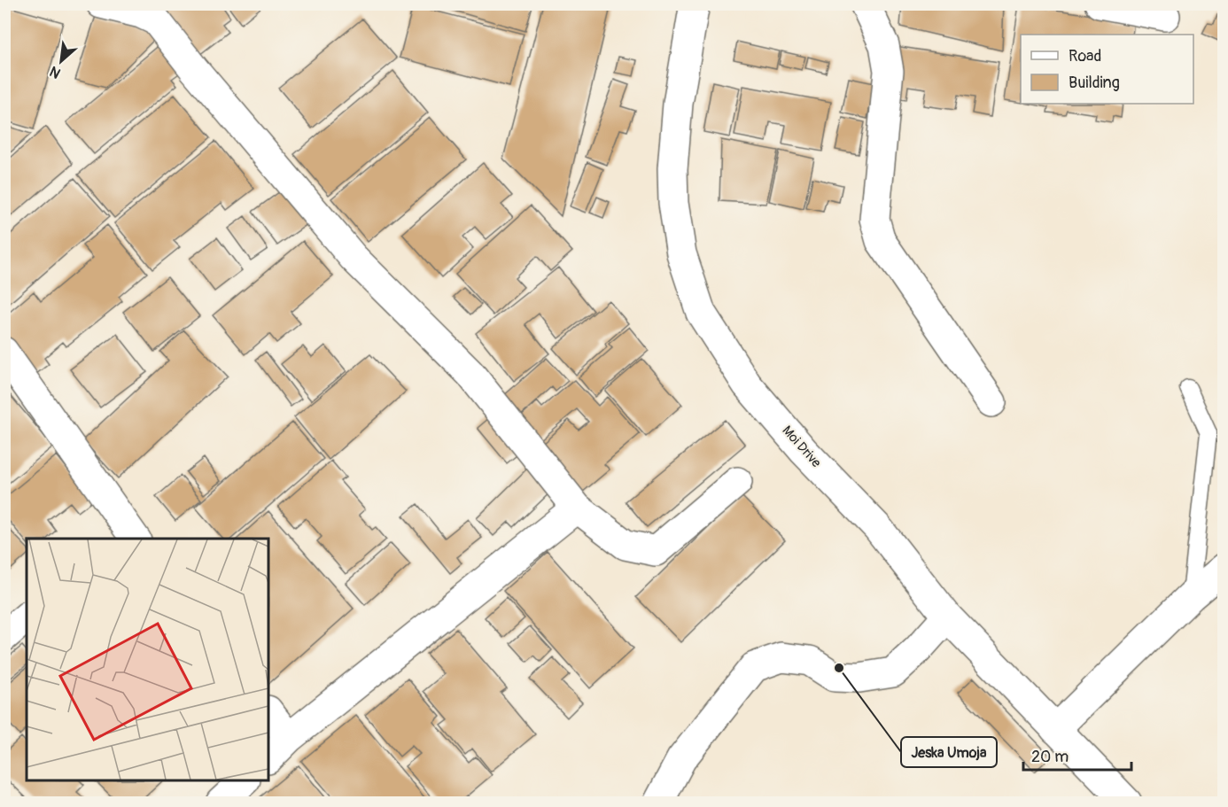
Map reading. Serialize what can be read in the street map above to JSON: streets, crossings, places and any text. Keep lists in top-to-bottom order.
{
  "streets": {
    "street": ["Moi Drive"]
  },
  "places": ["Jeska Umoja"],
  "legend": ["Road", "Building"],
  "scale_bar": "20 m",
  "north": "bottom left"
}
